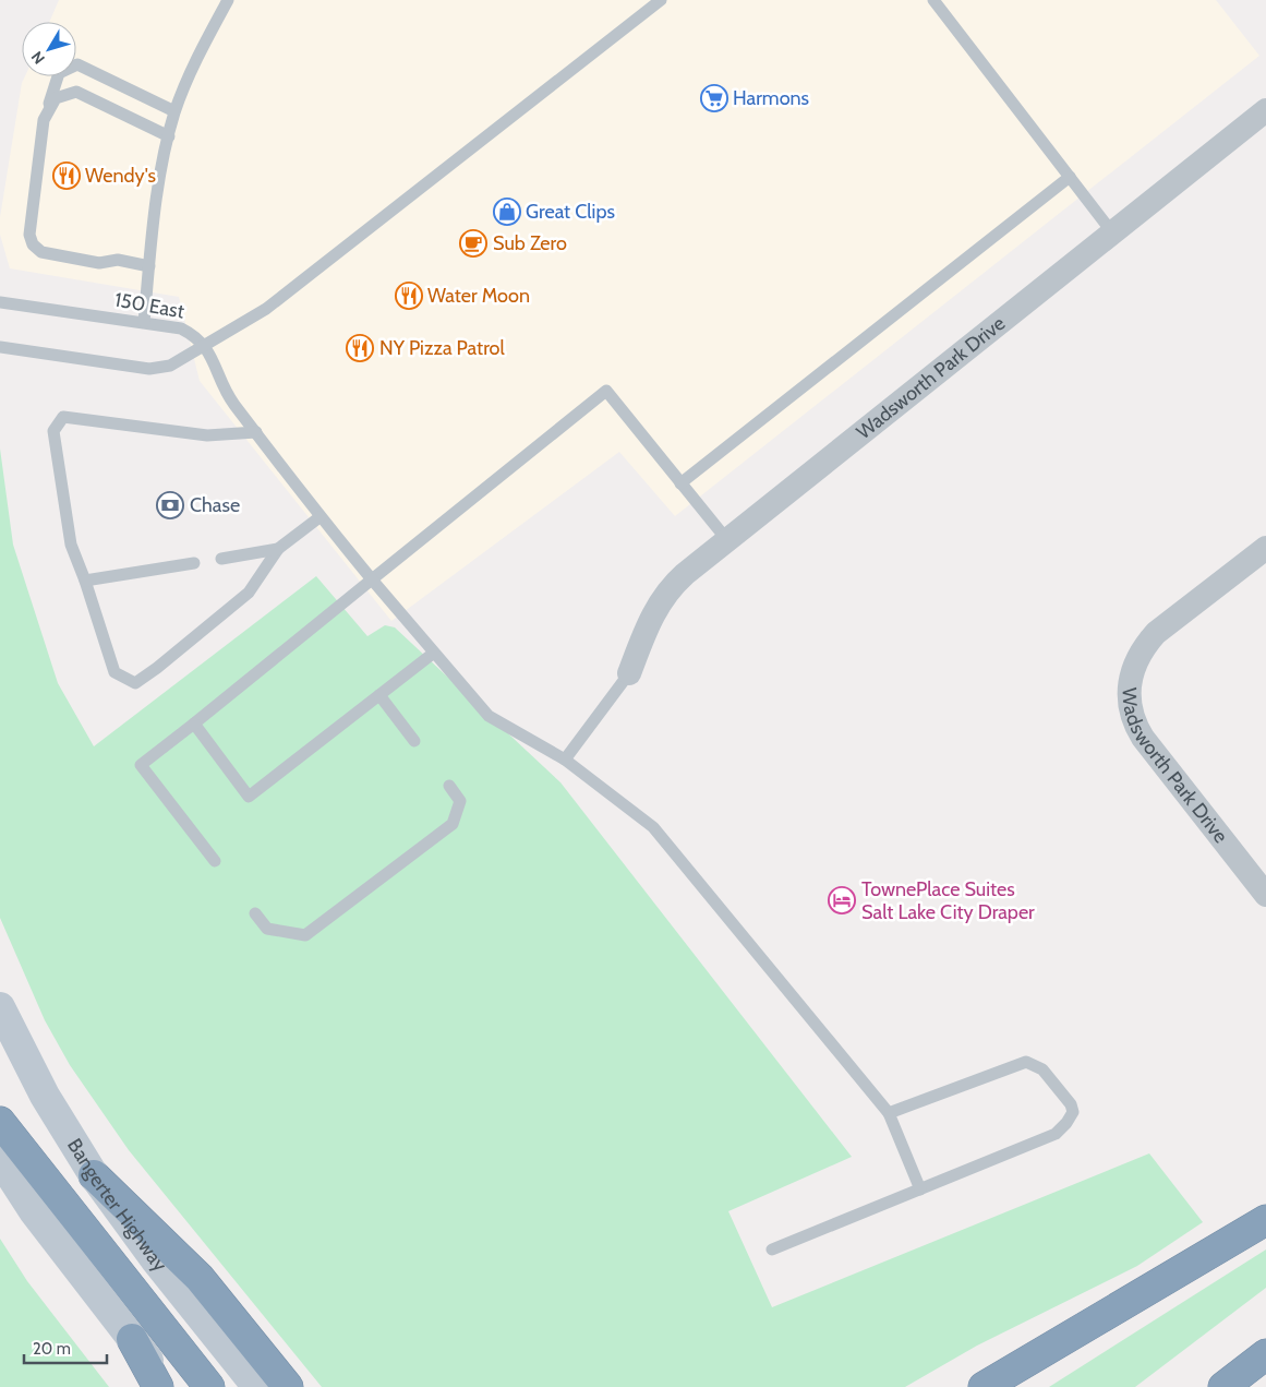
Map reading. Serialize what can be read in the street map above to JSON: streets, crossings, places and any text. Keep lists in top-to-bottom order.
{
  "streets": {
    "main road": ["Bangerter Highway"],
    "street": ["Wadsworth Park Drive"],
    "lane": ["150 East"]
  },
  "places": {
    "supermarket": ["Harmons"],
    "restaurant": ["Wendy's", "Water Moon", "NY Pizza Patrol"],
    "shop": ["Great Clips"],
    "cafe": ["Sub Zero"],
    "bank": ["Chase"],
    "hotel": ["TownePlace Suites Salt Lake City Draper"]
  },
  "scale_bar": "20 m",
  "north": "bottom left"
}
